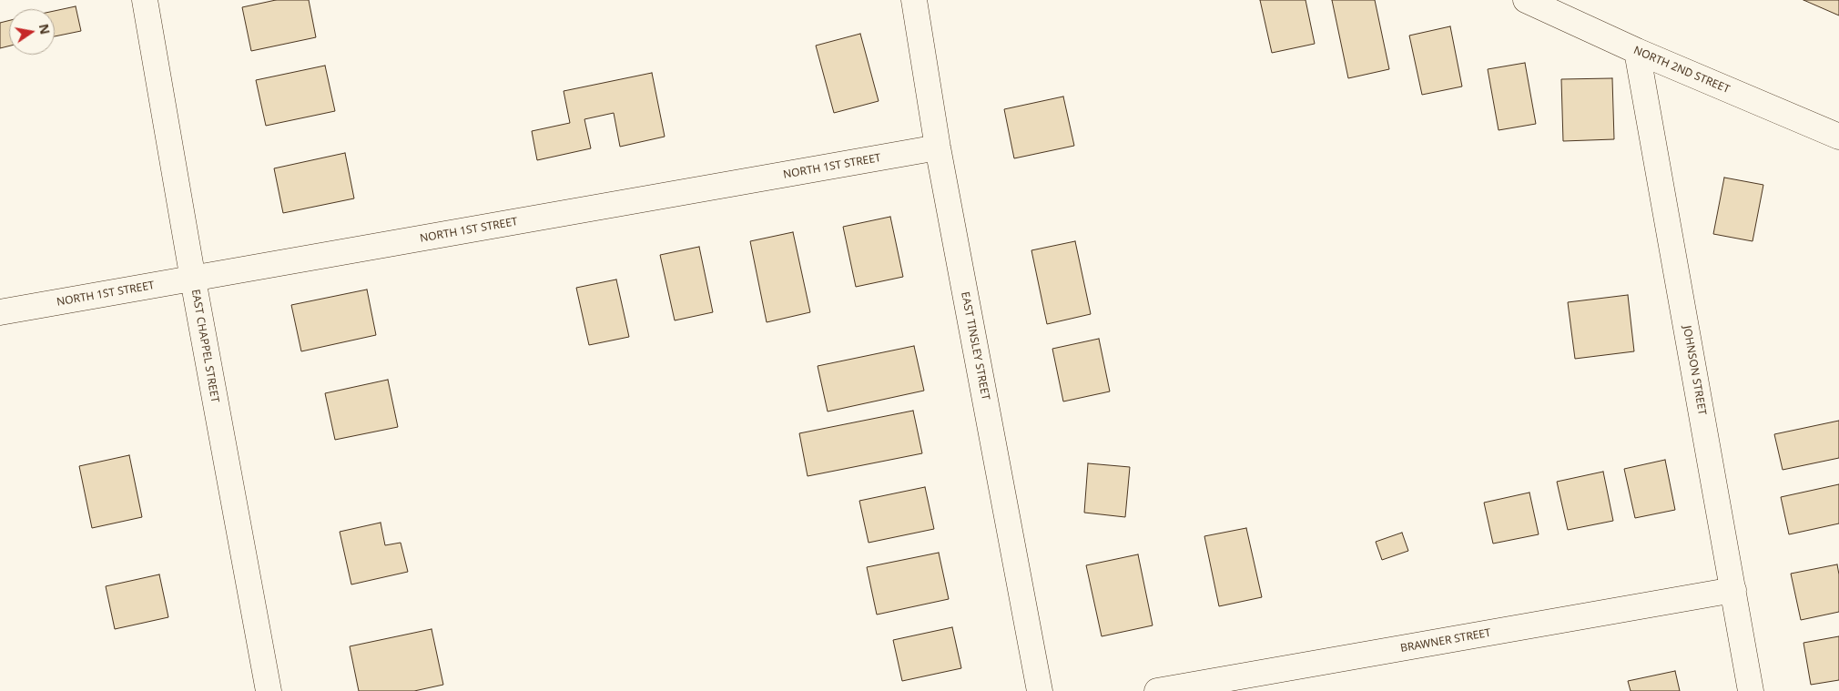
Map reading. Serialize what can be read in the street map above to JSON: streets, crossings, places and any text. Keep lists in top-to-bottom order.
{
  "streets": {
    "street": [
      "NORTH 2ND STREET",
      "NORTH 1ST STREET",
      "EAST CHAPPEL STREET",
      "EAST TINSLEY STREET",
      "JOHNSON STREET",
      "BRAWNER STREET"
    ]
  },
  "crossings": [
    ["NORTH 2ND STREET", "JOHNSON STREET"],
    ["NORTH 1ST STREET", "EAST CHAPPEL STREET"],
    ["NORTH 1ST STREET", "EAST TINSLEY STREET"],
    ["JOHNSON STREET", "BRAWNER STREET"]
  ],
  "north": "right"
}
